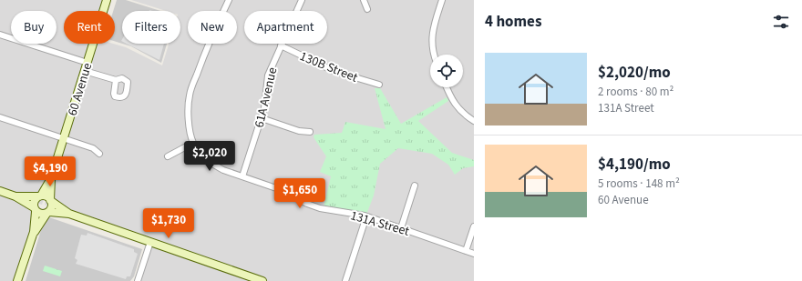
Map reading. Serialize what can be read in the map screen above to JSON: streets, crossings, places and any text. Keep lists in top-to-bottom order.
{
  "streets": {
    "main road": ["60 Avenue"],
    "street": ["130B Street", "61A Avenue", "131A Street"]
  },
  "crossings": [
    ["130B Street", "61A Avenue"],
    ["61A Avenue", "131A Street"]
  ],
  "page": {
    "heading": "4 homes",
    "chip": [
      "Buy",
      "Rent",
      "Filters",
      "New",
      "Apartment"
    ],
    "list": [
      {
        "name": "$2,020/mo",
        "note": "2 rooms · 80 m² · 131A Street"
      },
      {
        "name": "$4,190/mo",
        "note": "5 rooms · 148 m² · 60 Avenue"
      }
    ],
    "price": [
      "$2,020",
      "$4,190",
      "$1,650",
      "$1,730"
    ]
  }
}
